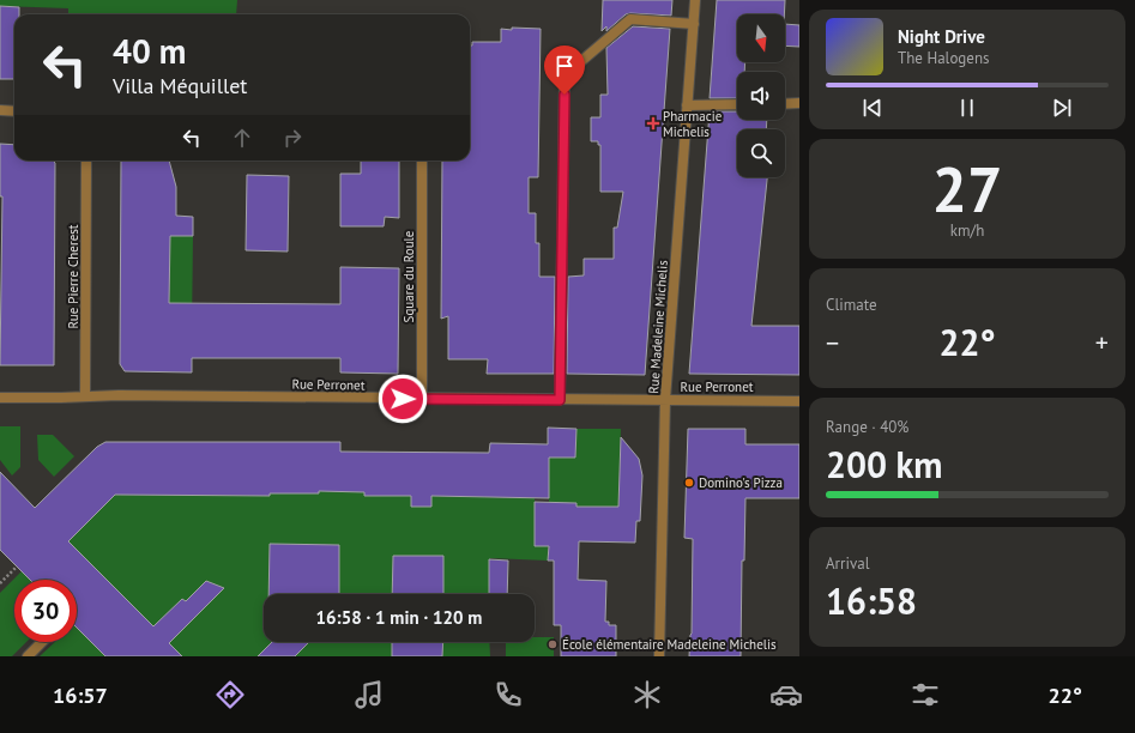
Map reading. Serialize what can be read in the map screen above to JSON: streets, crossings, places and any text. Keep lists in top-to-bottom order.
{
  "streets": {
    "street": [
      "Rue Pierre Cherest",
      "Square du Roule",
      "Rue Madeleine Michelis",
      "Rue Perronet"
    ]
  },
  "crossings": [
    ["Rue Pierre Cherest", "Rue Perronet"],
    ["Square du Roule", "Rue Perronet"],
    ["Rue Madeleine Michelis", "Rue Perronet"]
  ],
  "places": {
    "health": ["Pharmacie Michelis"],
    "other": ["Domino's Pizza", "École élémentaire Madeleine Michelis"]
  },
  "north": "bottom",
  "page": {
    "turn": ["40 m", "Villa Méquillet"],
    "song": ["Night Drive", "The Halogens"],
    "tile": [
      ["27", "km/h"],
      "Climate",
      ["Range · 40%", "200 km"],
      ["Arrival", "16:58"]
    ],
    "heat": ["−", "22°", "+"],
    "limit": "30",
    "trip": "16:58 · 1 min · 120 m",
    "tabs": ["16:57", "22°"]
  }
}
